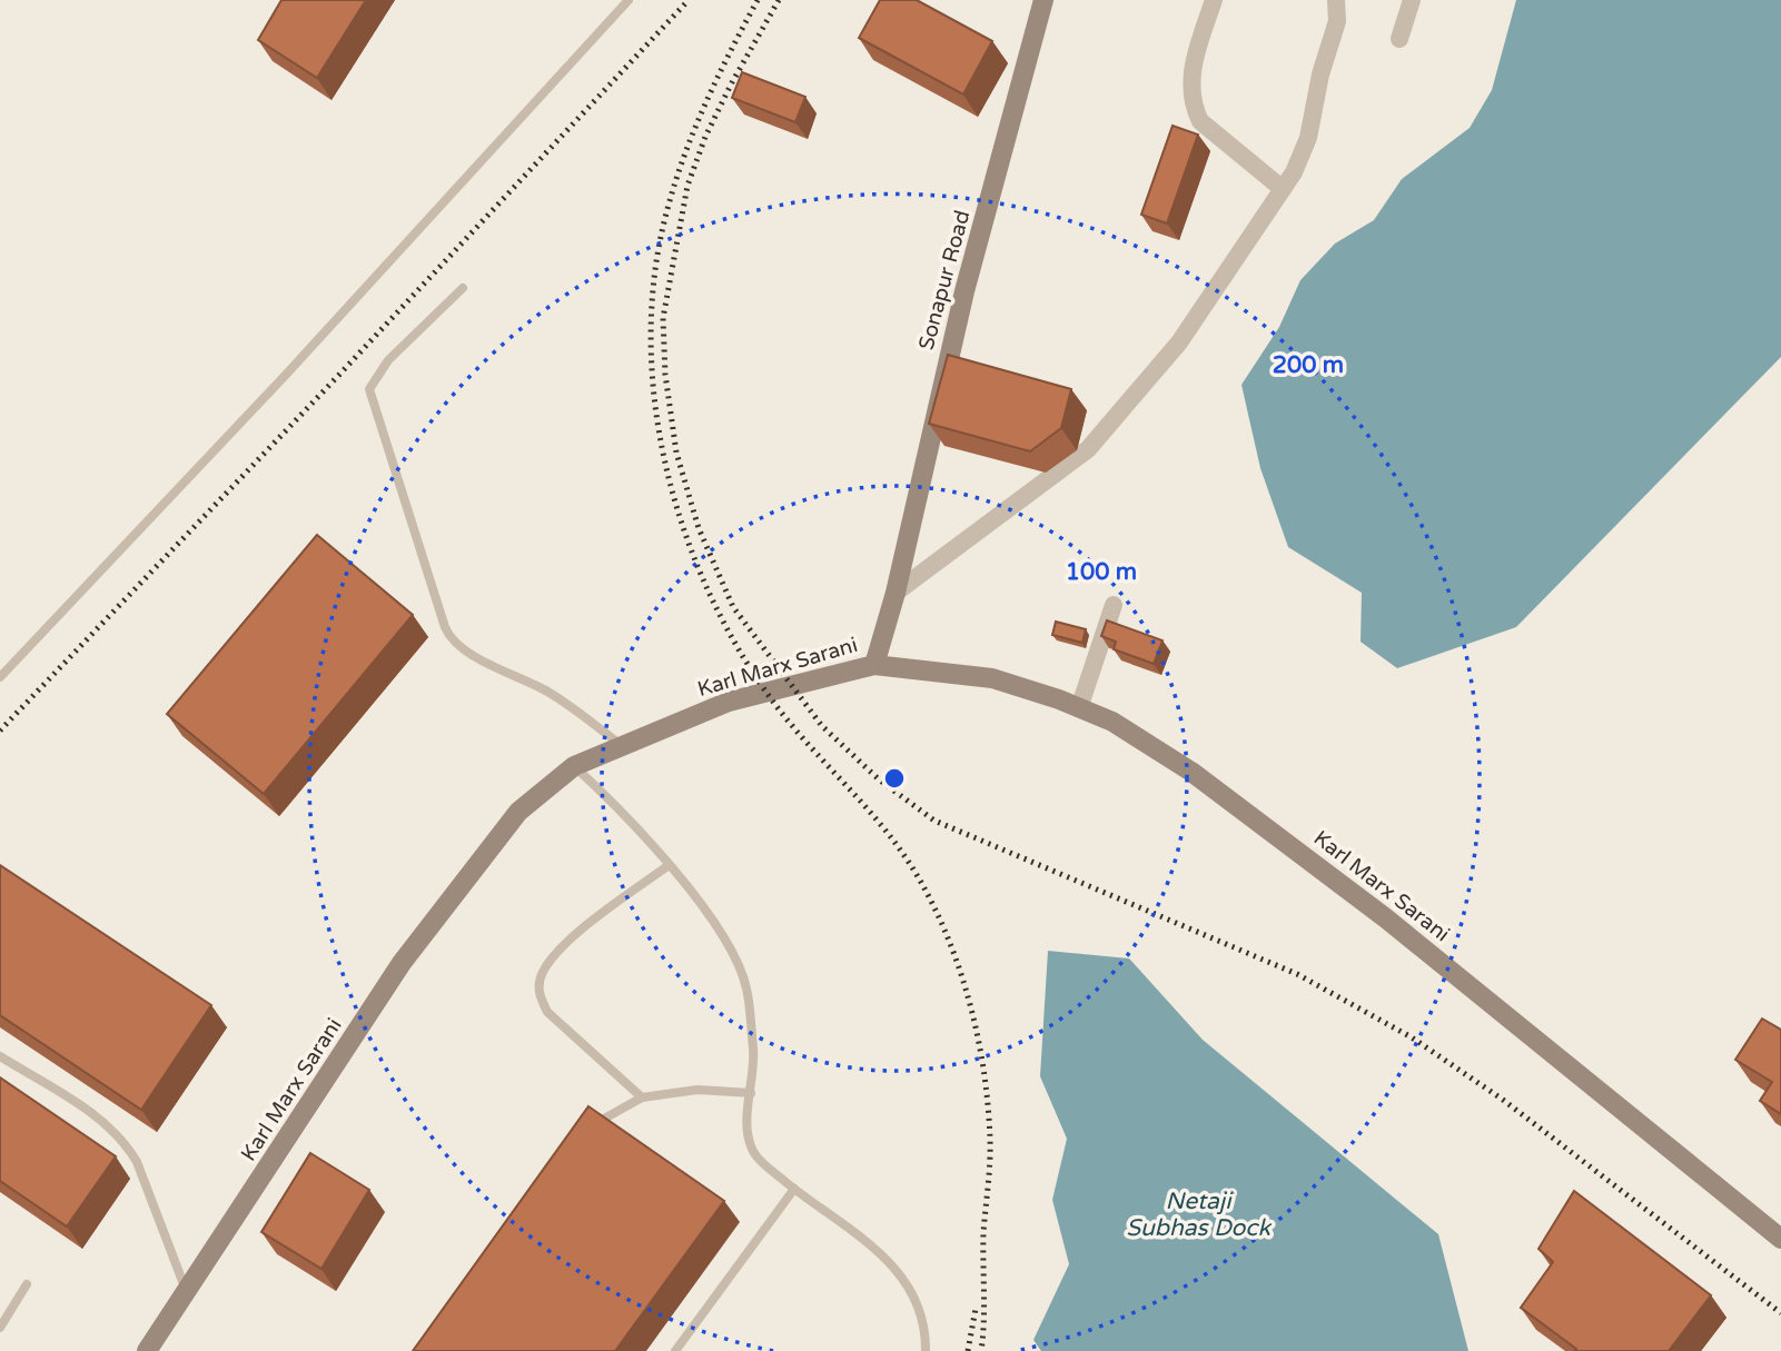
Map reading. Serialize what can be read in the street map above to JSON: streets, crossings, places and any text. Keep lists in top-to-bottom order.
{
  "streets": {
    "main road": ["Sonapur Road", "Karl Marx Sarani"]
  },
  "crossings": [
    ["Sonapur Road", "Karl Marx Sarani"]
  ],
  "water": ["Netaji Subhas Dock"],
  "rings": ["200 m", "100 m"]
}
